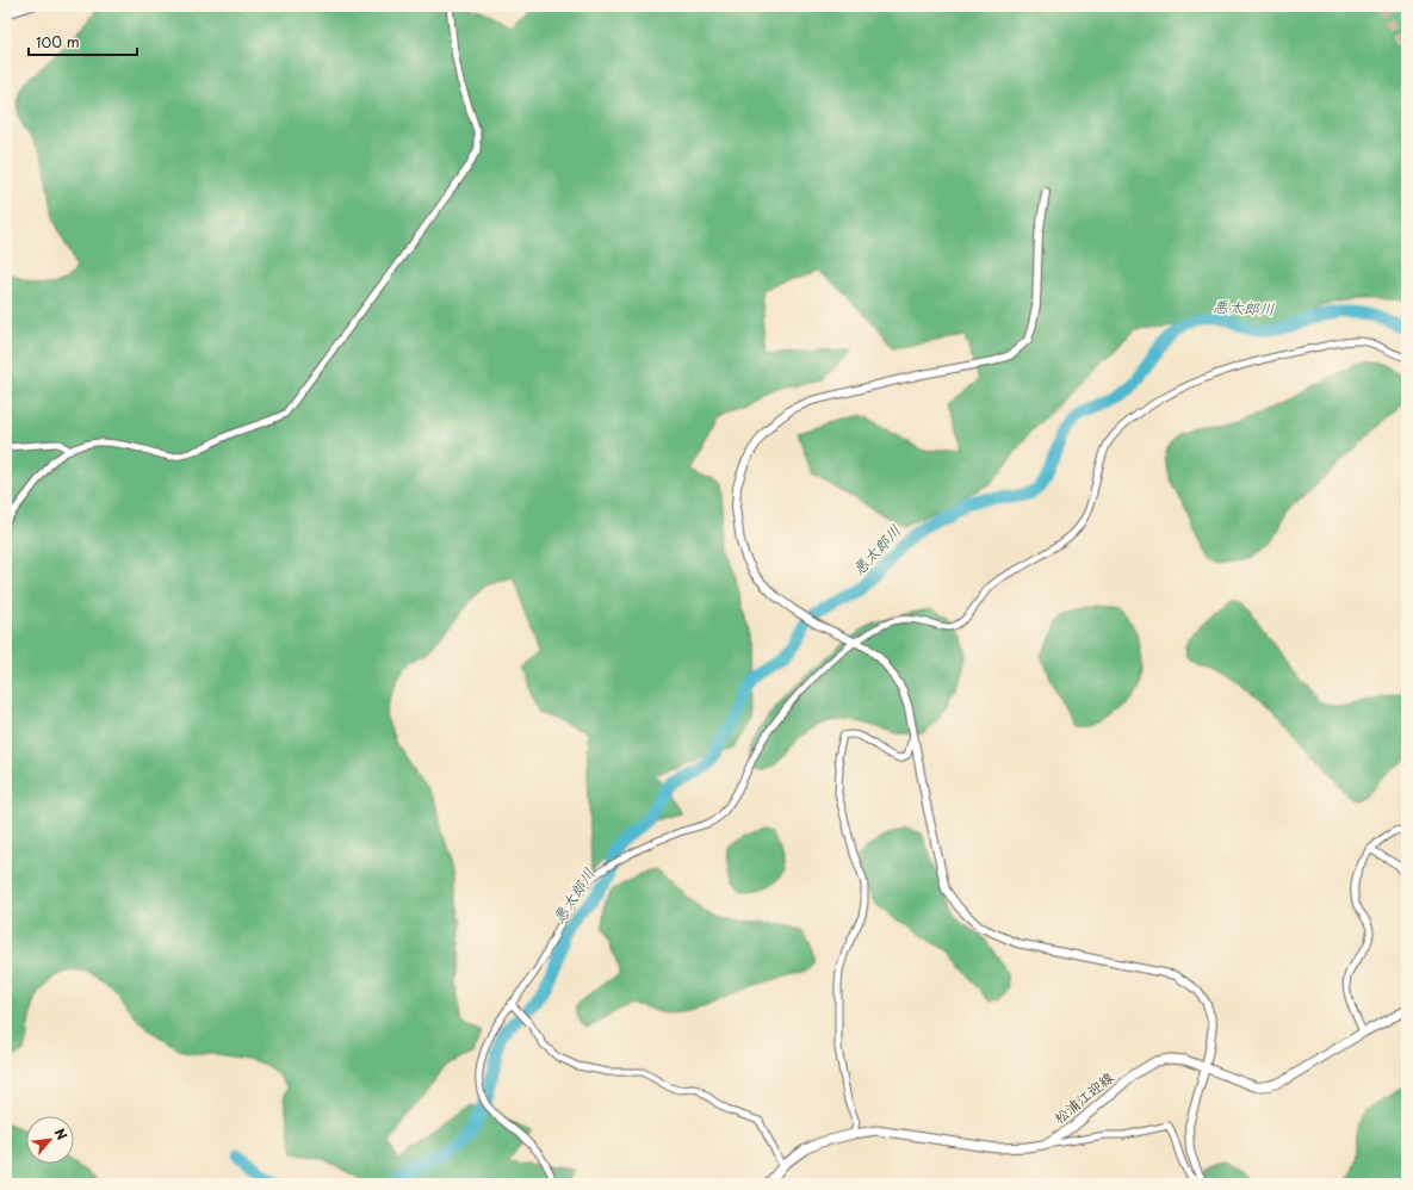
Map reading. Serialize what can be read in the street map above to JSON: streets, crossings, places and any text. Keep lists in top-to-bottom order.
{
  "streets": {
    "main road": ["松浦江迎線"]
  },
  "water": ["悪太郎川"],
  "scale_bar": "100 m",
  "north": "top right"
}
